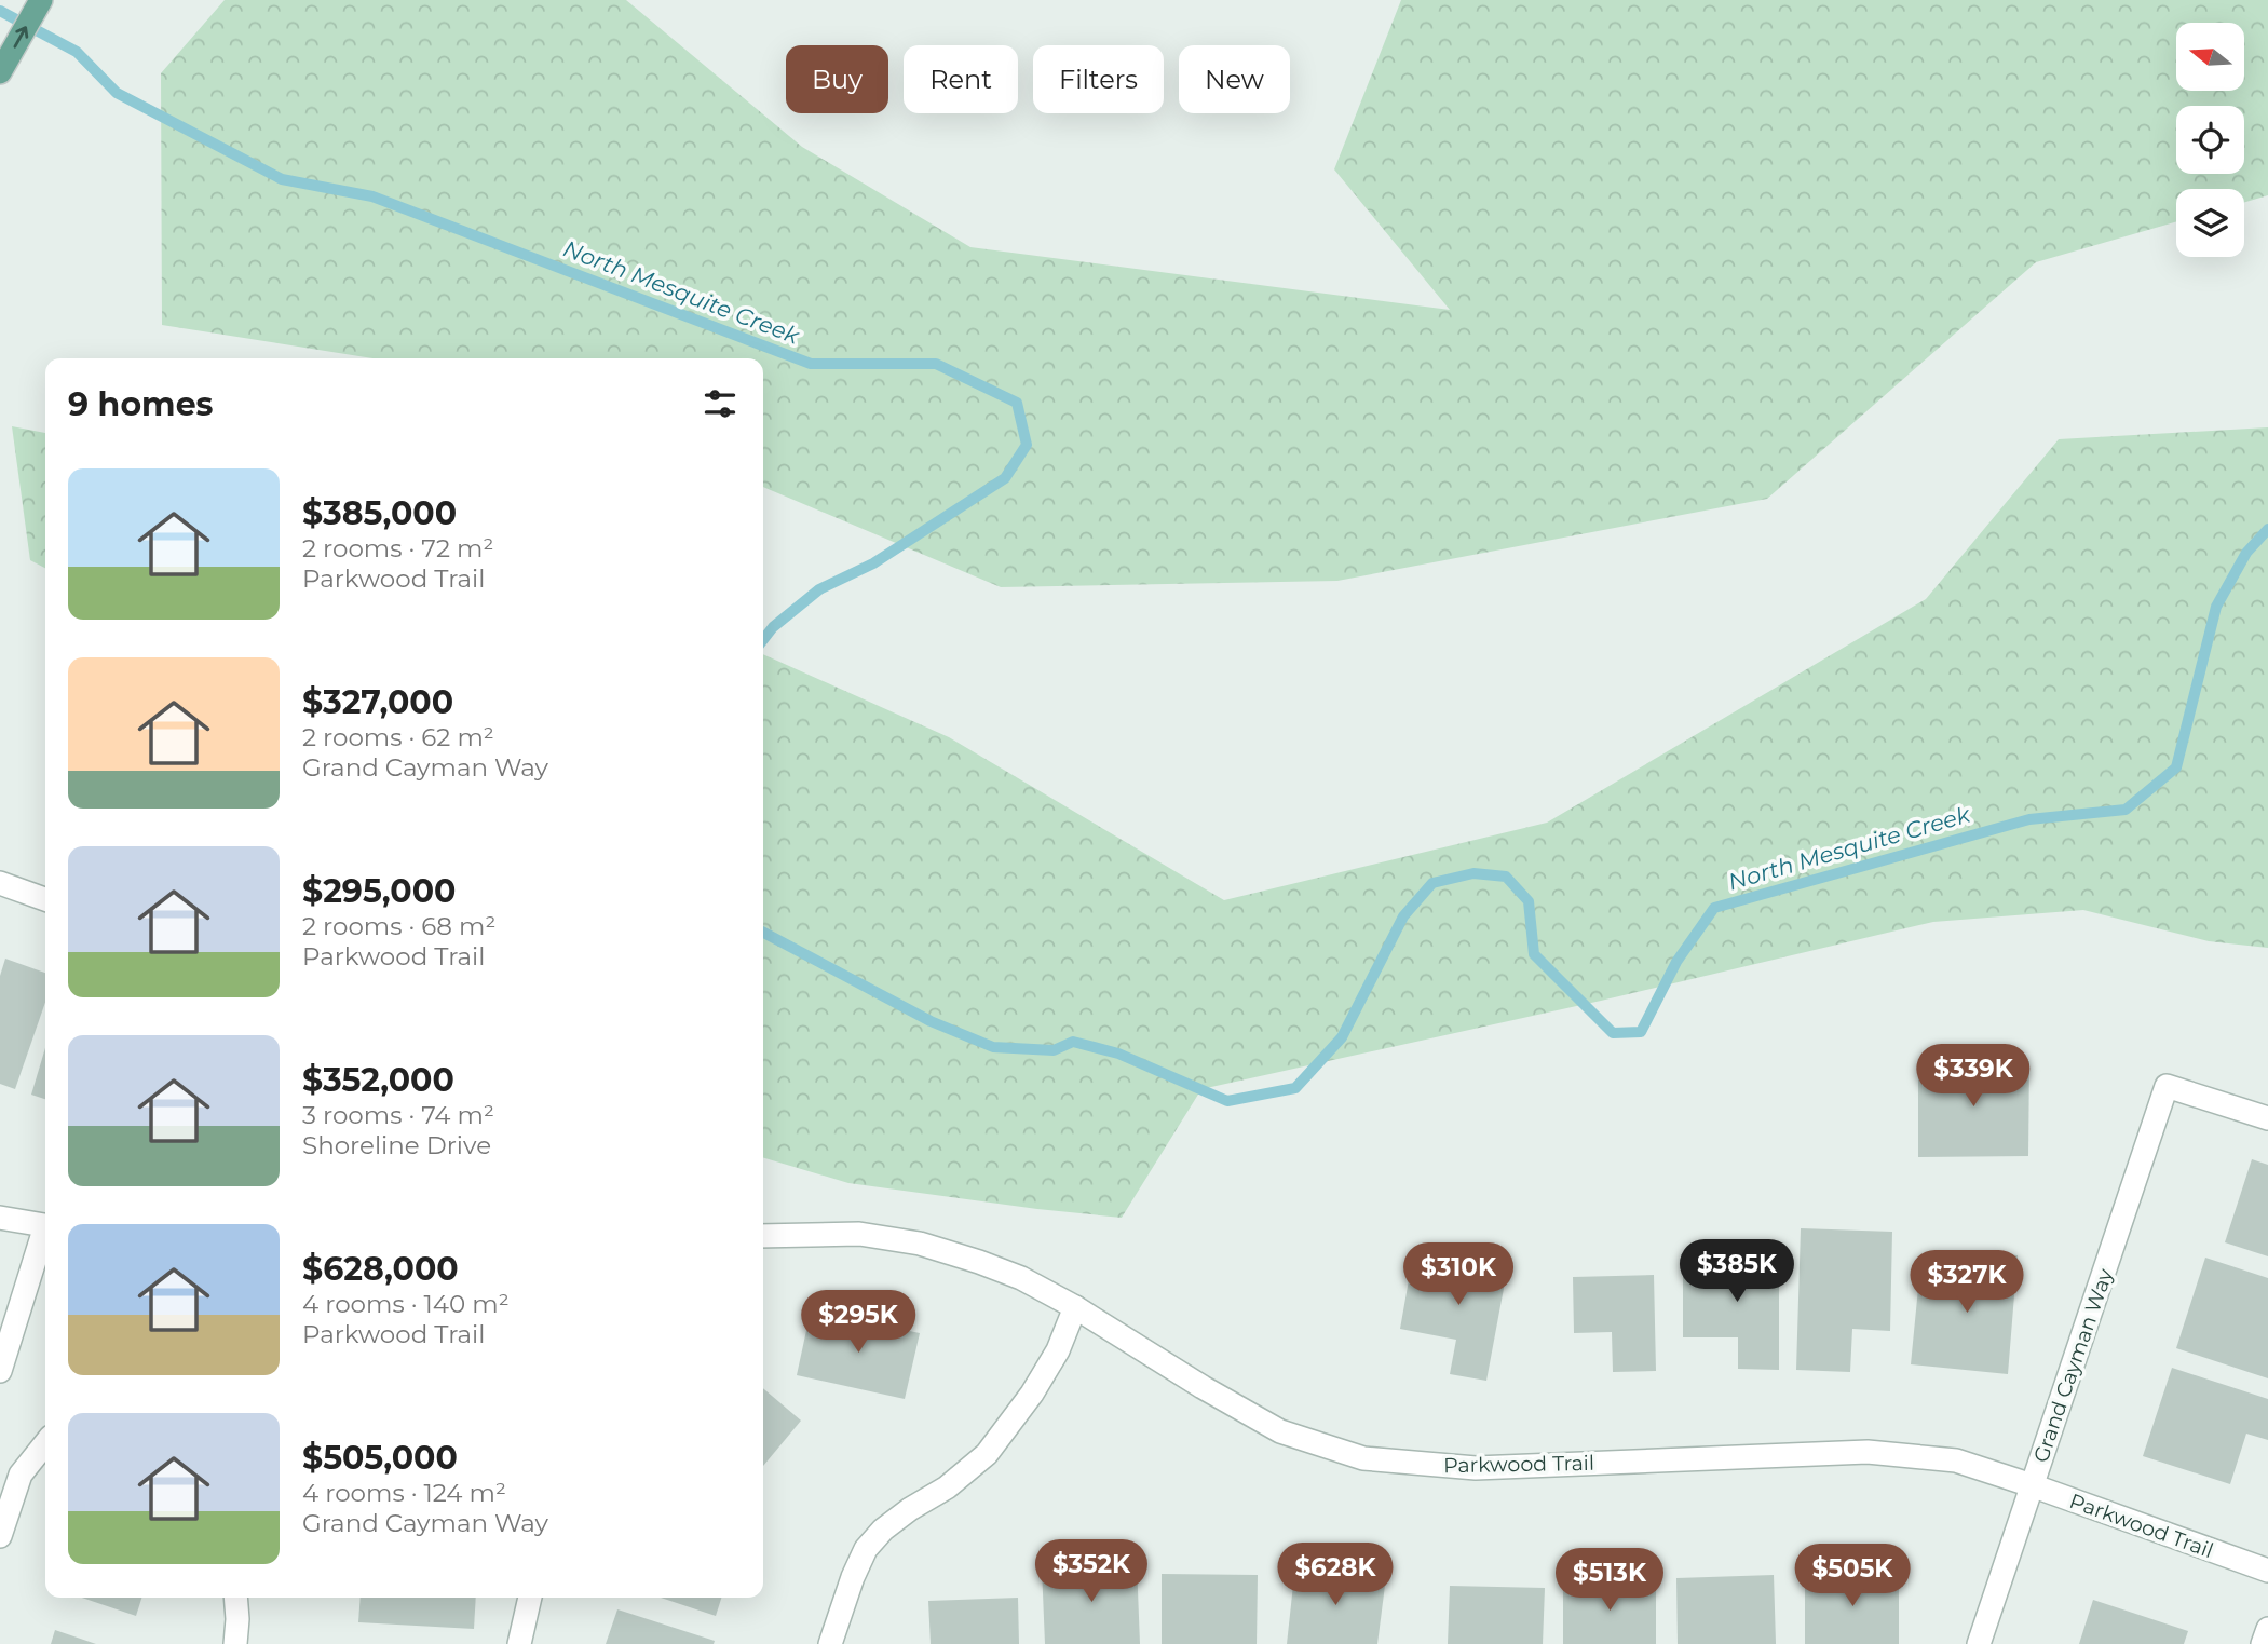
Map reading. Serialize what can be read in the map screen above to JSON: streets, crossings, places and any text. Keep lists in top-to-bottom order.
{
  "streets": {
    "street": ["Grand Cayman Way", "Parkwood Trail"]
  },
  "crossings": [
    ["Grand Cayman Way", "Parkwood Trail"]
  ],
  "water": ["North Mesquite Creek"],
  "north": "left",
  "page": {
    "chip": [
      "Buy",
      "Rent",
      "Filters",
      "New"
    ],
    "heading": "9 homes",
    "list": [
      {
        "name": "$385,000",
        "note": "2 rooms · 72 m² · Parkwood Trail"
      },
      {
        "name": "$327,000",
        "note": "2 rooms · 62 m² · Grand Cayman Way"
      },
      {
        "name": "$295,000",
        "note": "2 rooms · 68 m² · Parkwood Trail"
      },
      {
        "name": "$352,000",
        "note": "3 rooms · 74 m² · Shoreline Drive"
      },
      {
        "name": "$628,000",
        "note": "4 rooms · 140 m² · Parkwood Trail"
      },
      {
        "name": "$505,000",
        "note": "4 rooms · 124 m² · Grand Cayman Way"
      }
    ],
    "price": [
      "$339K",
      "$385K",
      "$310K",
      "$327K",
      "$295K",
      "$352K",
      "$628K",
      "$505K",
      "$513K"
    ]
  }
}
